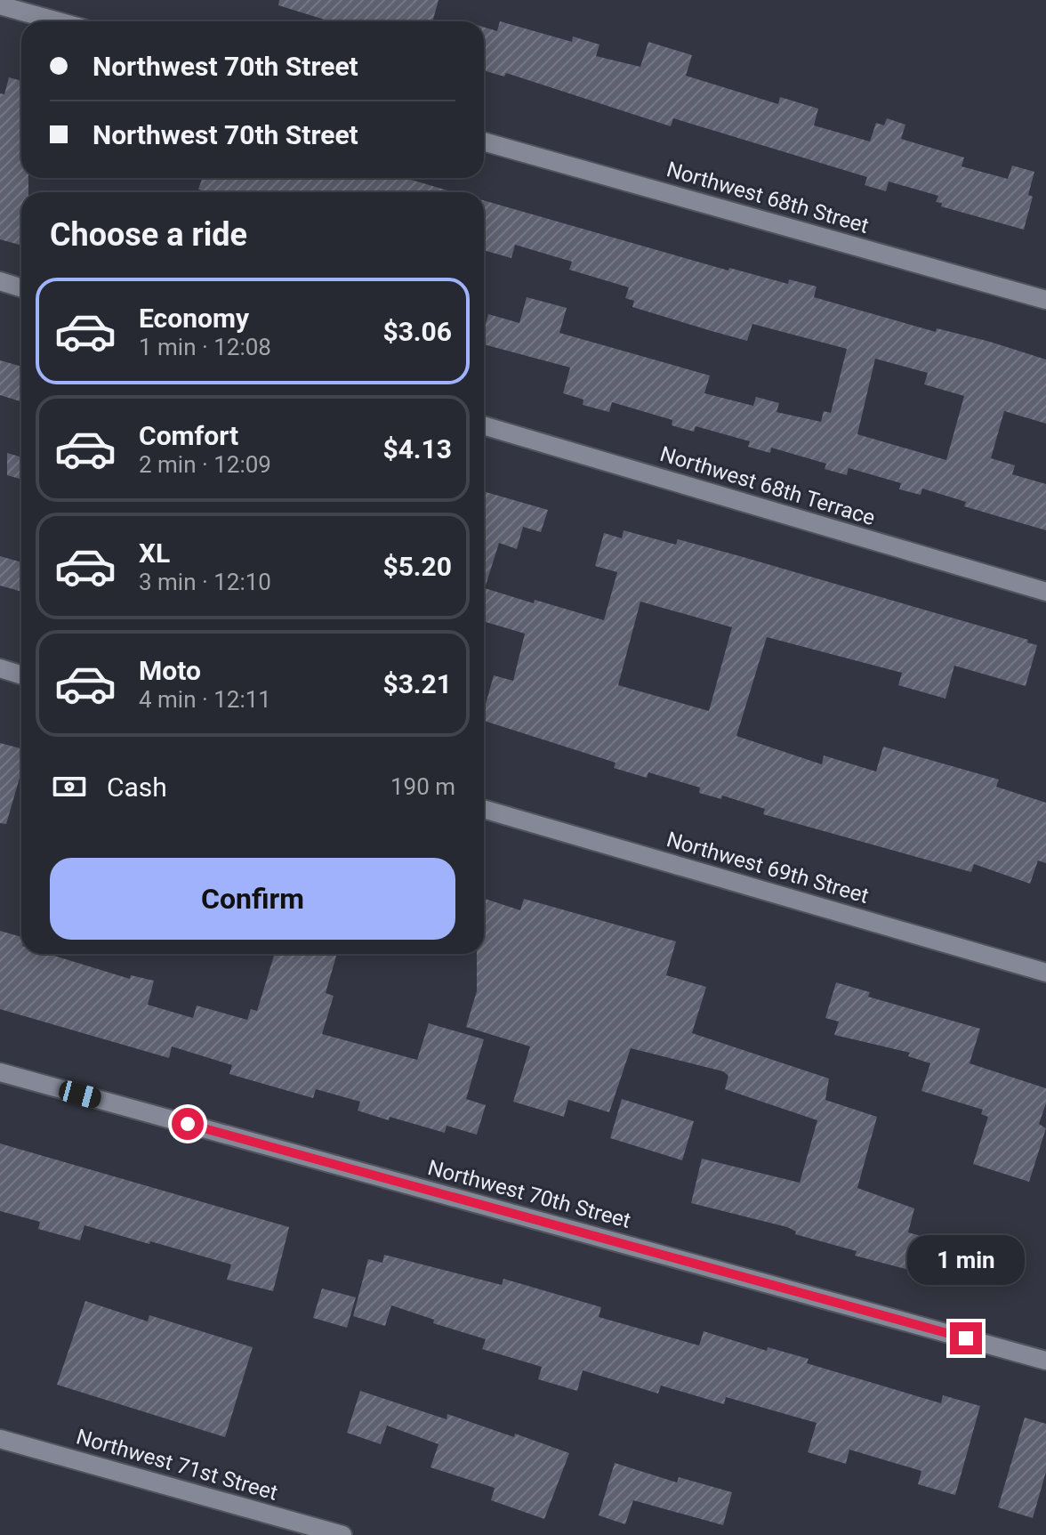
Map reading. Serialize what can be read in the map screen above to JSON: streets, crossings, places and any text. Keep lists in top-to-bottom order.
{
  "streets": {
    "street": [
      "Northwest 68th Street",
      "Northwest 68th Terrace",
      "Northwest 69th Street",
      "Northwest 70th Street",
      "Northwest 71st Street"
    ]
  },
  "page": {
    "banner": ["Northwest 70th Street", "Northwest 70th Street"],
    "heading": "Choose a ride",
    "list": [
      {
        "name": "Economy",
        "note": "1 min · 12:08",
        "value": "$3.06"
      },
      {
        "name": "Comfort",
        "note": "2 min · 12:09",
        "value": "$4.13"
      },
      {
        "name": "XL",
        "note": "3 min · 12:10",
        "value": "$5.20"
      },
      {
        "name": "Moto",
        "note": "4 min · 12:11",
        "value": "$3.21"
      }
    ],
    "pay": ["Cash", "190 m"],
    "buttons": "Confirm",
    "bubble": "1 min"
  }
}
